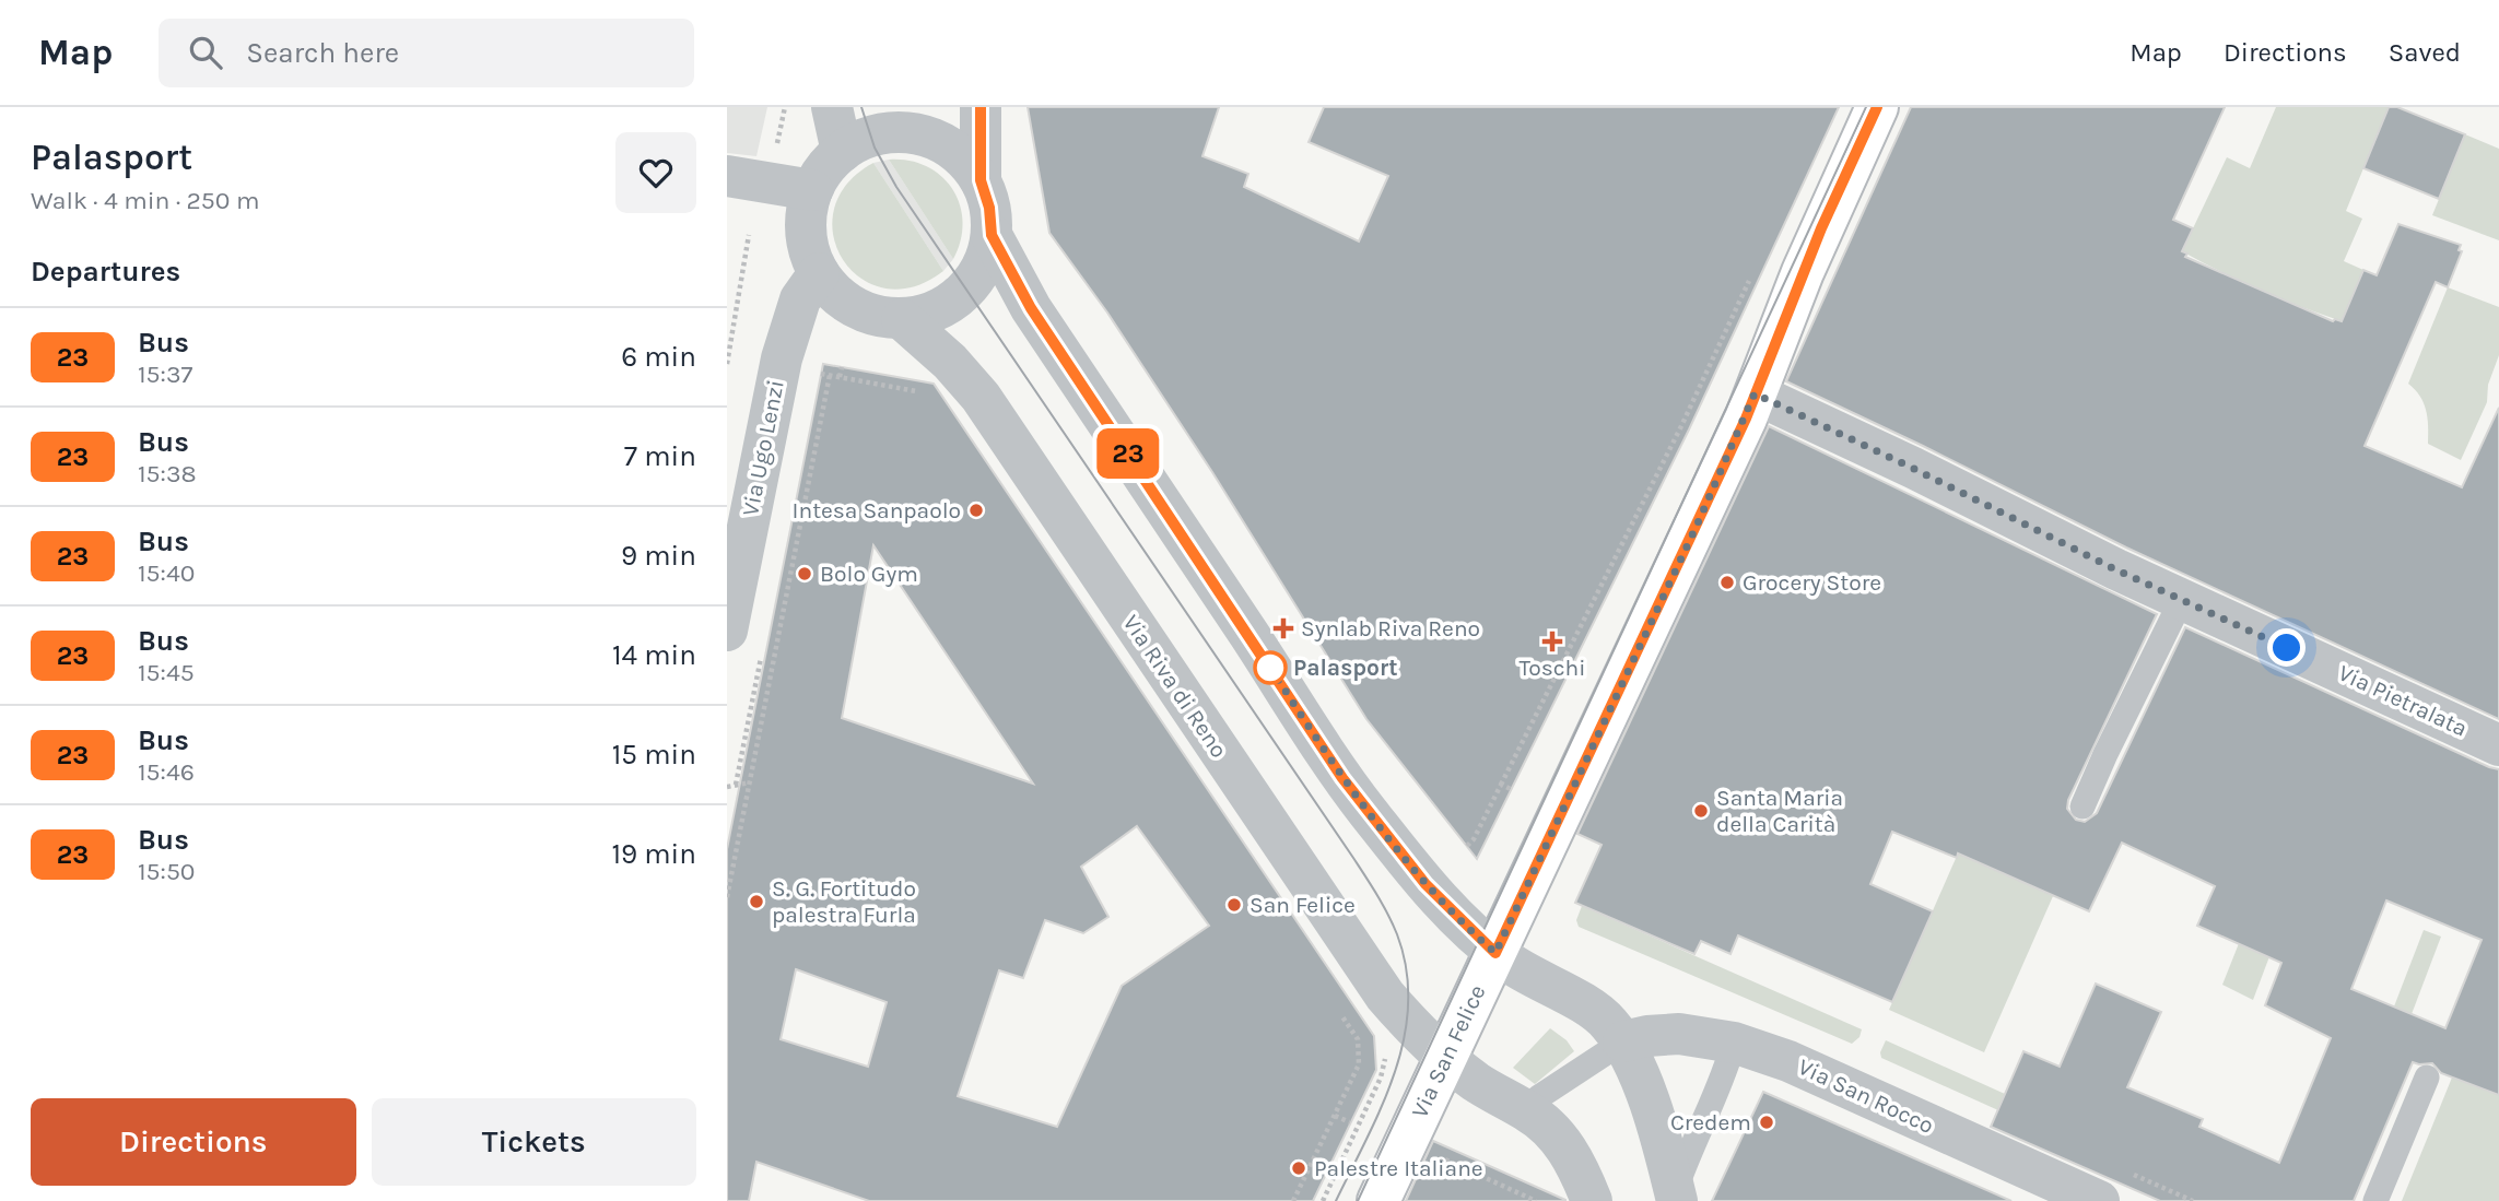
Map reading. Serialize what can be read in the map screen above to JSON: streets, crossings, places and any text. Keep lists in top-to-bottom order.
{
  "streets": {
    "street": [
      "Via Ugo Lenzi",
      "Via Riva di Reno",
      "Via Pietralata",
      "Via San Felice",
      "Via San Rocco"
    ]
  },
  "crossings": [
    ["Via Ugo Lenzi", "Via Riva di Reno"],
    ["Via Riva di Reno", "Via San Felice"],
    ["Via Pietralata", "Via San Felice"]
  ],
  "places": {
    "other": [
      "Intesa Sanpaolo",
      "Bolo Gym",
      "Grocery Store",
      "Palasport",
      "Santa Maria della Carità",
      "S. G. Fortitudo palestra Furla",
      "San Felice",
      "Credem",
      "Palestre Italiane"
    ],
    "health": ["Synlab Riva Reno", "Toschi"]
  },
  "lines": ["bus line 23"],
  "page": {
    "header": "Map",
    "search": "Search here",
    "nav": ["Map", "Directions", "Saved"],
    "heading": [
      ["Palasport", "Walk · 4 min · 250 m"],
      "Departures"
    ],
    "on_map": "23",
    "list": [
      {
        "mark": "23",
        "name": "Bus",
        "note": "15:37",
        "value": "6 min"
      },
      {
        "mark": "23",
        "name": "Bus",
        "note": "15:38",
        "value": "7 min"
      },
      {
        "mark": "23",
        "name": "Bus",
        "note": "15:40",
        "value": "9 min"
      },
      {
        "mark": "23",
        "name": "Bus",
        "note": "15:45",
        "value": "14 min"
      },
      {
        "mark": "23",
        "name": "Bus",
        "note": "15:46",
        "value": "15 min"
      },
      {
        "mark": "23",
        "name": "Bus",
        "note": "15:50",
        "value": "19 min"
      }
    ],
    "buttons": ["Directions", "Tickets"]
  }
}
